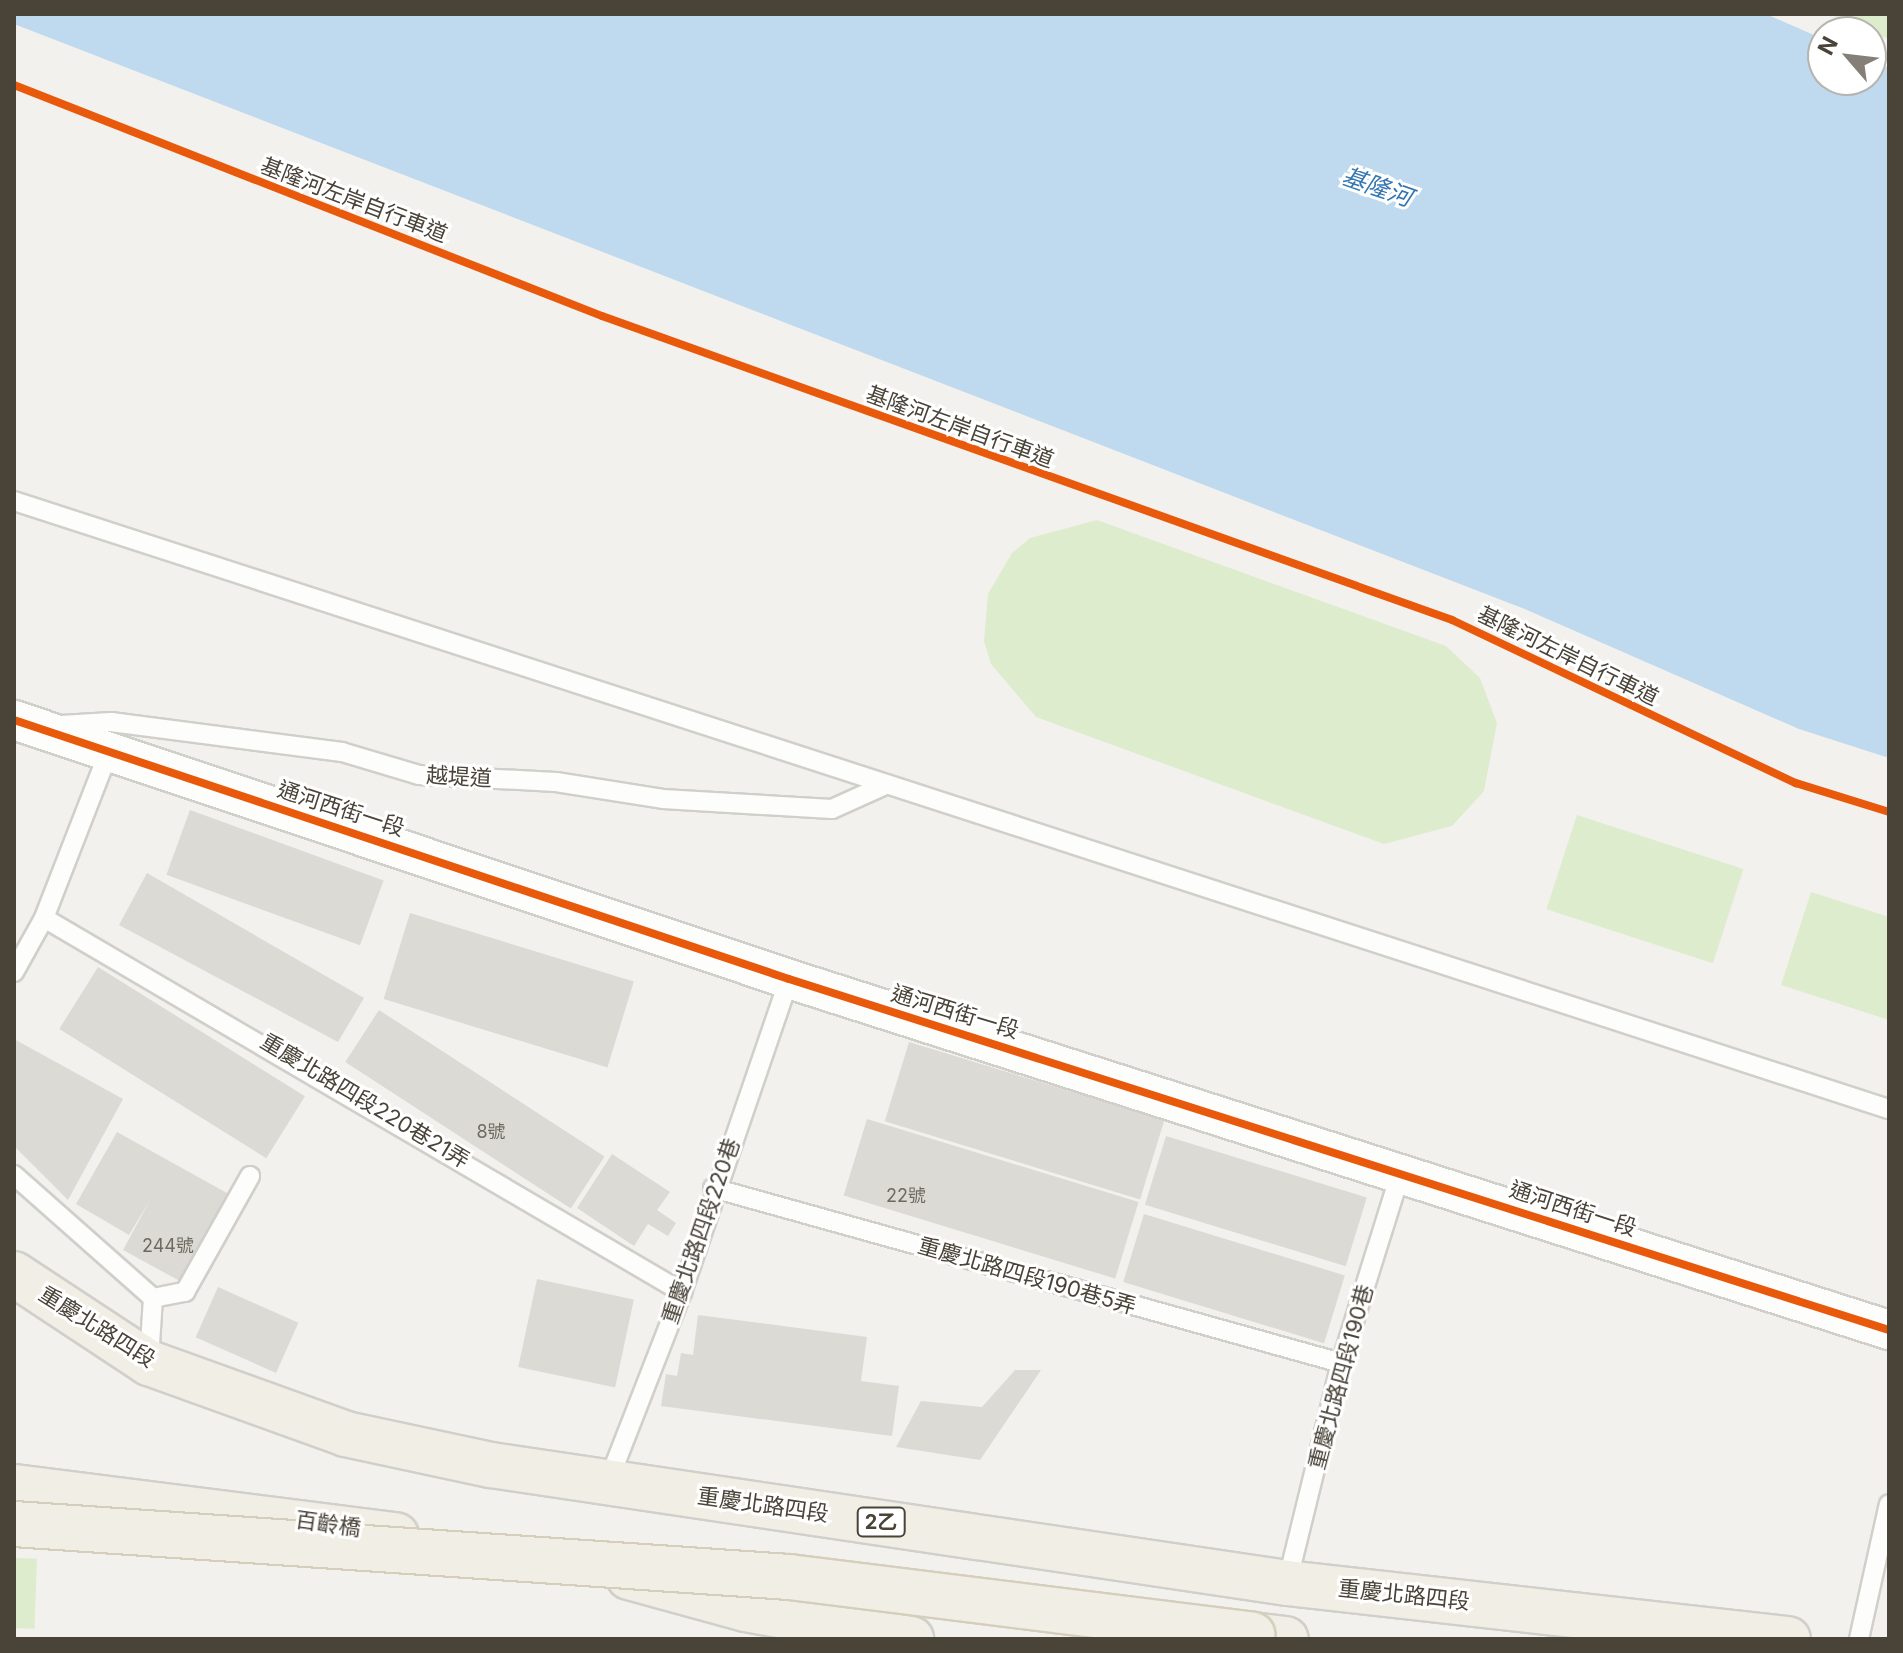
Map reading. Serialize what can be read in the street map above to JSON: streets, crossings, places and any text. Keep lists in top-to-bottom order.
{
  "streets": {
    "main road": ["重慶北路四段", "2乙", "百齡橋"],
    "street": ["通河西街一段"],
    "lane": [
      "越堤道",
      "重慶北路四段220巷21弄",
      "重慶北路四段220巷",
      "重慶北路四段190巷5弄",
      "重慶北路四段190巷"
    ],
    "cycle path": ["基隆河左岸自行車道"]
  },
  "crossings": [
    ["越堤道", "通河西街一段"],
    ["通河西街一段", "重慶北路四段220巷"],
    ["通河西街一段", "重慶北路四段190巷"],
    ["重慶北路四段220巷21弄", "重慶北路四段220巷"],
    ["重慶北路四段220巷", "重慶北路四段190巷5弄"],
    ["重慶北路四段220巷", "重慶北路四段"],
    ["重慶北路四段190巷5弄", "重慶北路四段190巷"],
    ["重慶北路四段", "重慶北路四段190巷"]
  ],
  "water": ["基隆河"],
  "house_numbers": ["8號", "22號", "244號"],
  "north": "top left"
}
